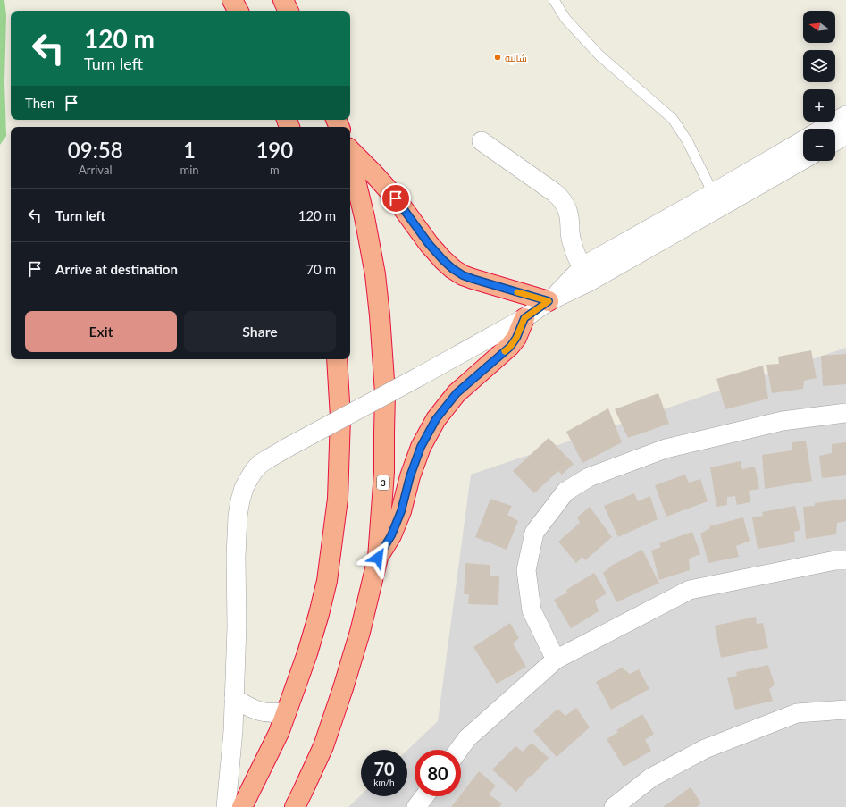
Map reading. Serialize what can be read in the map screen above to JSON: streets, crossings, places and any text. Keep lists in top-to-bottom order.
{
  "streets": {
    "highway": ["3"]
  },
  "places": ["شاليه"],
  "north": "left",
  "page": {
    "map_buttons": ["+", "−"],
    "turn": ["120 m", "Turn left"],
    "then": "Then",
    "eta": [
      "09:58",
      "Arrival",
      "1",
      "min",
      "190",
      "m"
    ],
    "list": [
      {
        "name": "Turn left",
        "value": "120 m"
      },
      {
        "name": "Arrive at destination",
        "value": "70 m"
      }
    ],
    "buttons": ["Exit", "Share"],
    "speed": "70 km/h",
    "limit": "80"
  }
}
